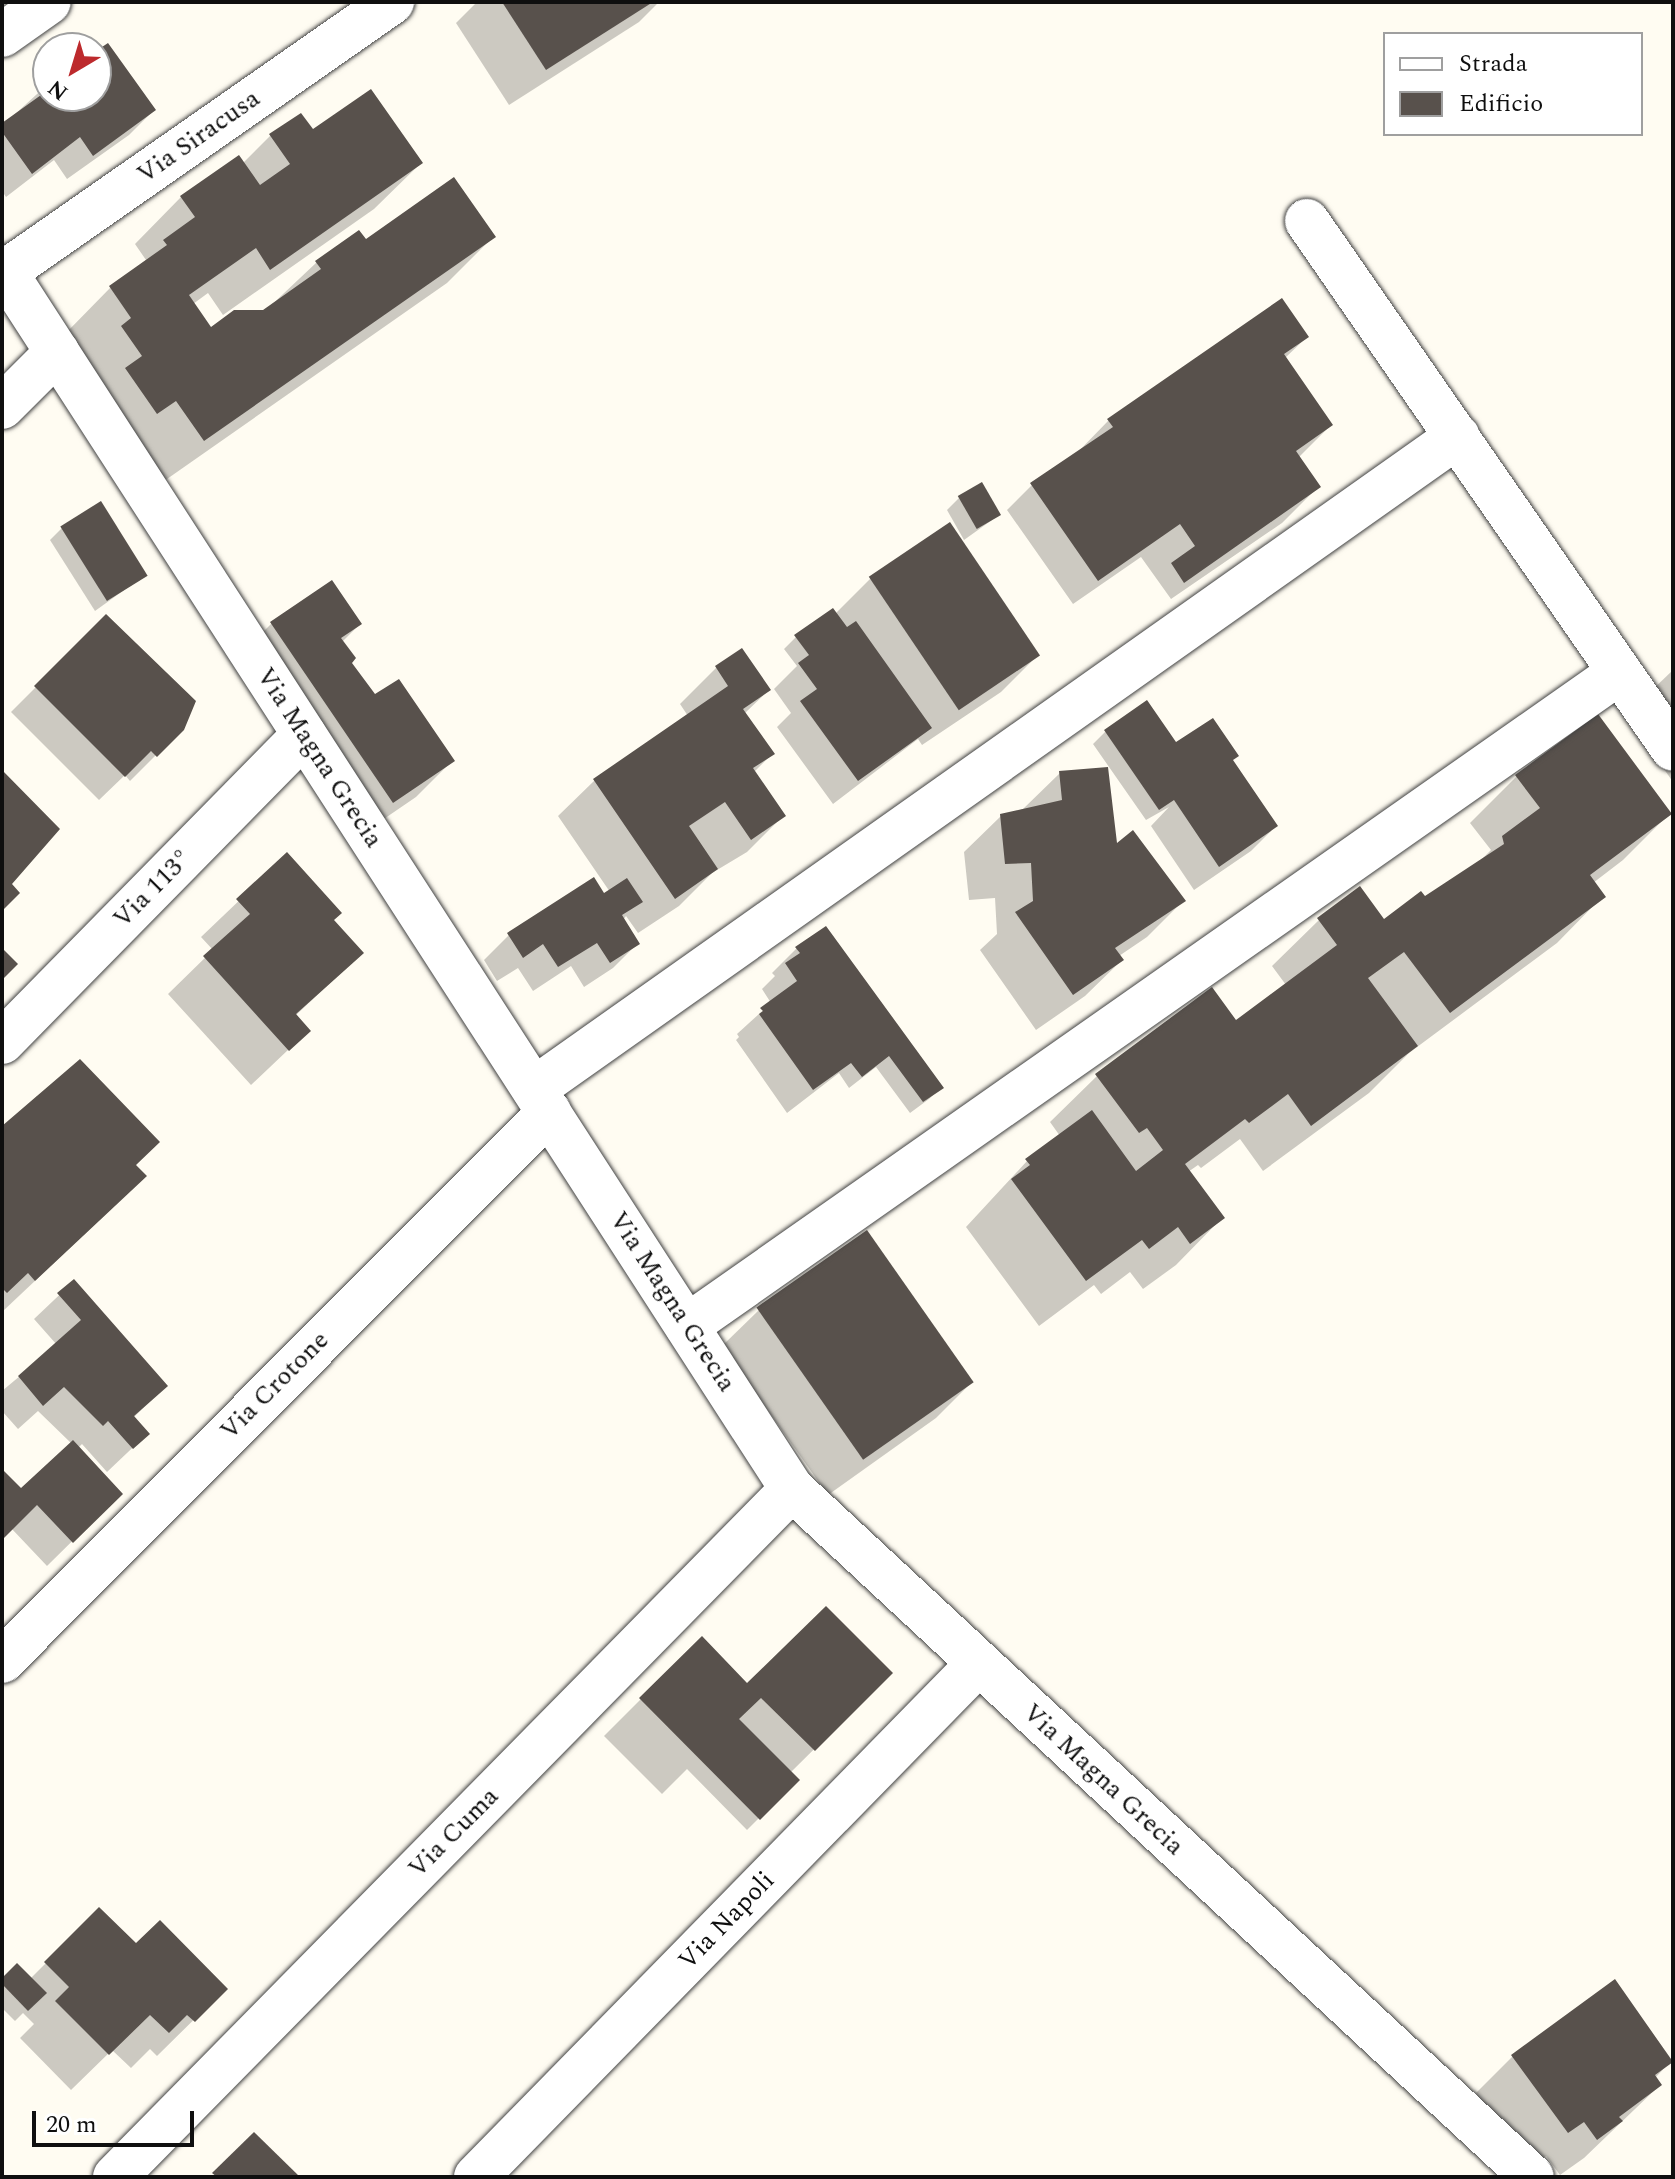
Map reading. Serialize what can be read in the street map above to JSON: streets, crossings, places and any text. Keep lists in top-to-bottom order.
{
  "streets": {
    "street": [
      "Via Siracusa",
      "Via Magna Grecia",
      "Via 113°",
      "Via Crotone",
      "Via Cuma",
      "Via Napoli"
    ]
  },
  "crossings": [
    ["Via Siracusa", "Via Magna Grecia"],
    ["Via Magna Grecia", "Via 113°"],
    ["Via Magna Grecia", "Via Crotone"],
    ["Via Magna Grecia", "Via Cuma"],
    ["Via Magna Grecia", "Via Napoli"]
  ],
  "legend": ["Strada", "Edificio"],
  "scale_bar": "20 m",
  "north": "bottom left"
}
